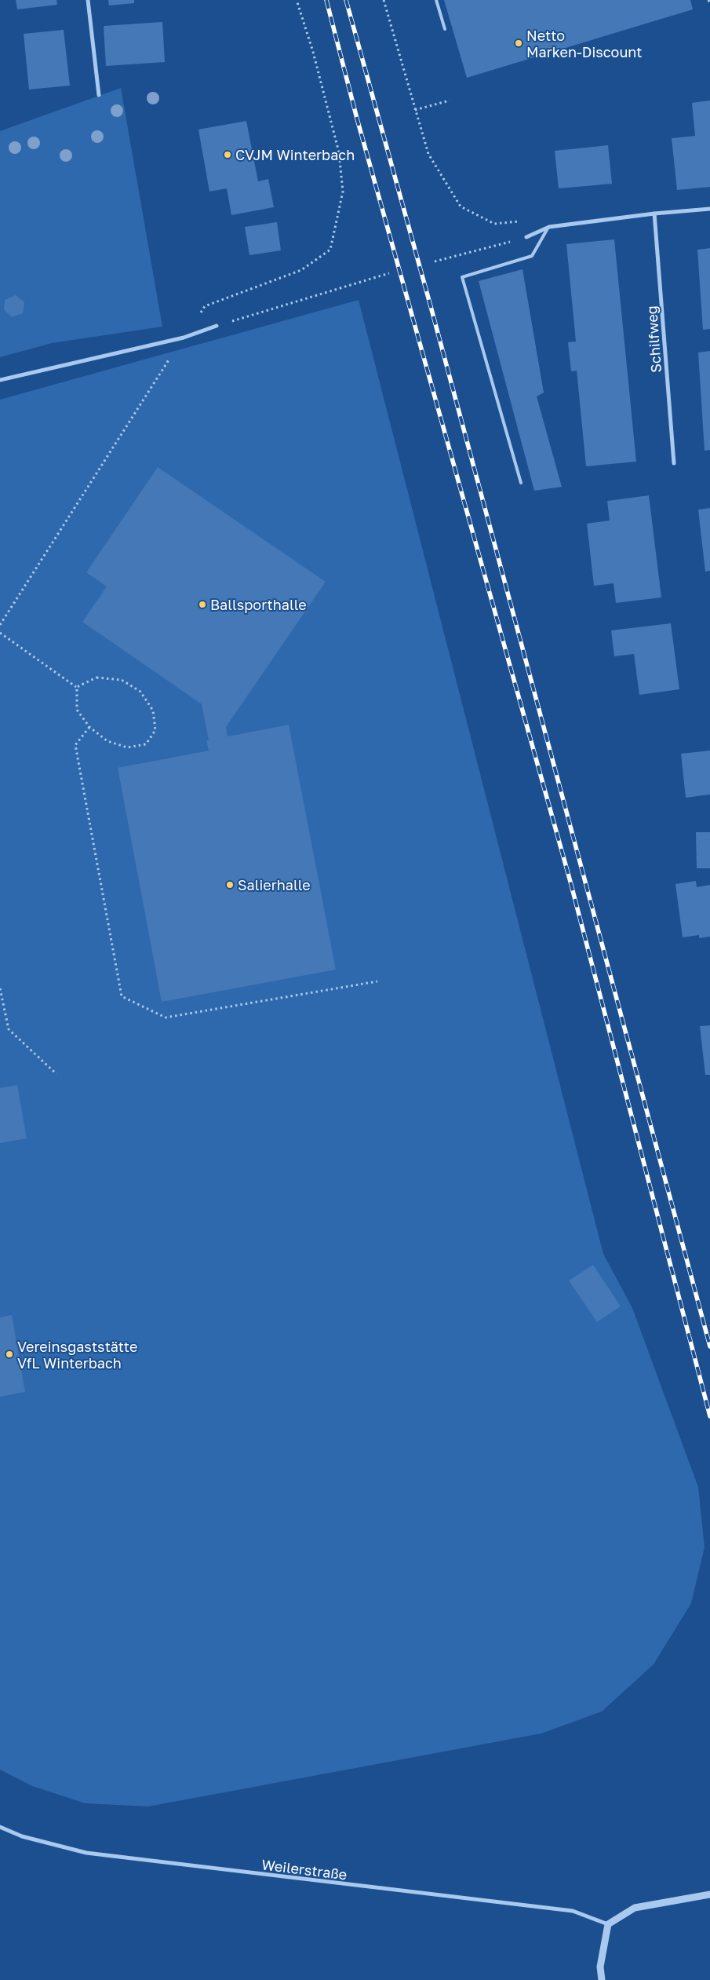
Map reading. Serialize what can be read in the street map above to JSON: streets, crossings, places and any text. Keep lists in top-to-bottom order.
{
  "streets": {
    "street": ["Schilfweg", "Weilerstraße"]
  },
  "places": [
    "Netto Marken-Discount",
    "CVJM Winterbach",
    "Ballsporthalle",
    "Salierhalle",
    "Vereinsgaststätte VfL Winterbach"
  ]
}
